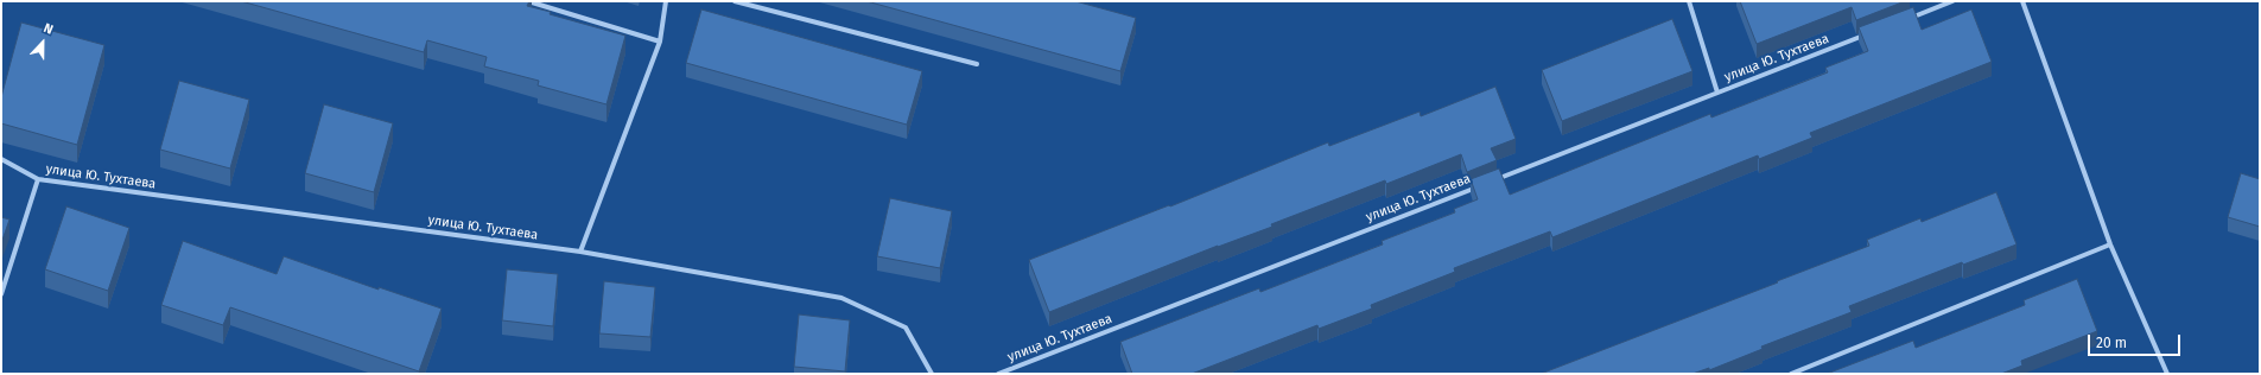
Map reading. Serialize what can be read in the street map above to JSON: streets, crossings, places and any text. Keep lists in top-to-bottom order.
{
  "streets": {
    "street": ["улица Ю. Тухтаева"]
  },
  "scale_bar": "20 m",
  "north": "top"
}
